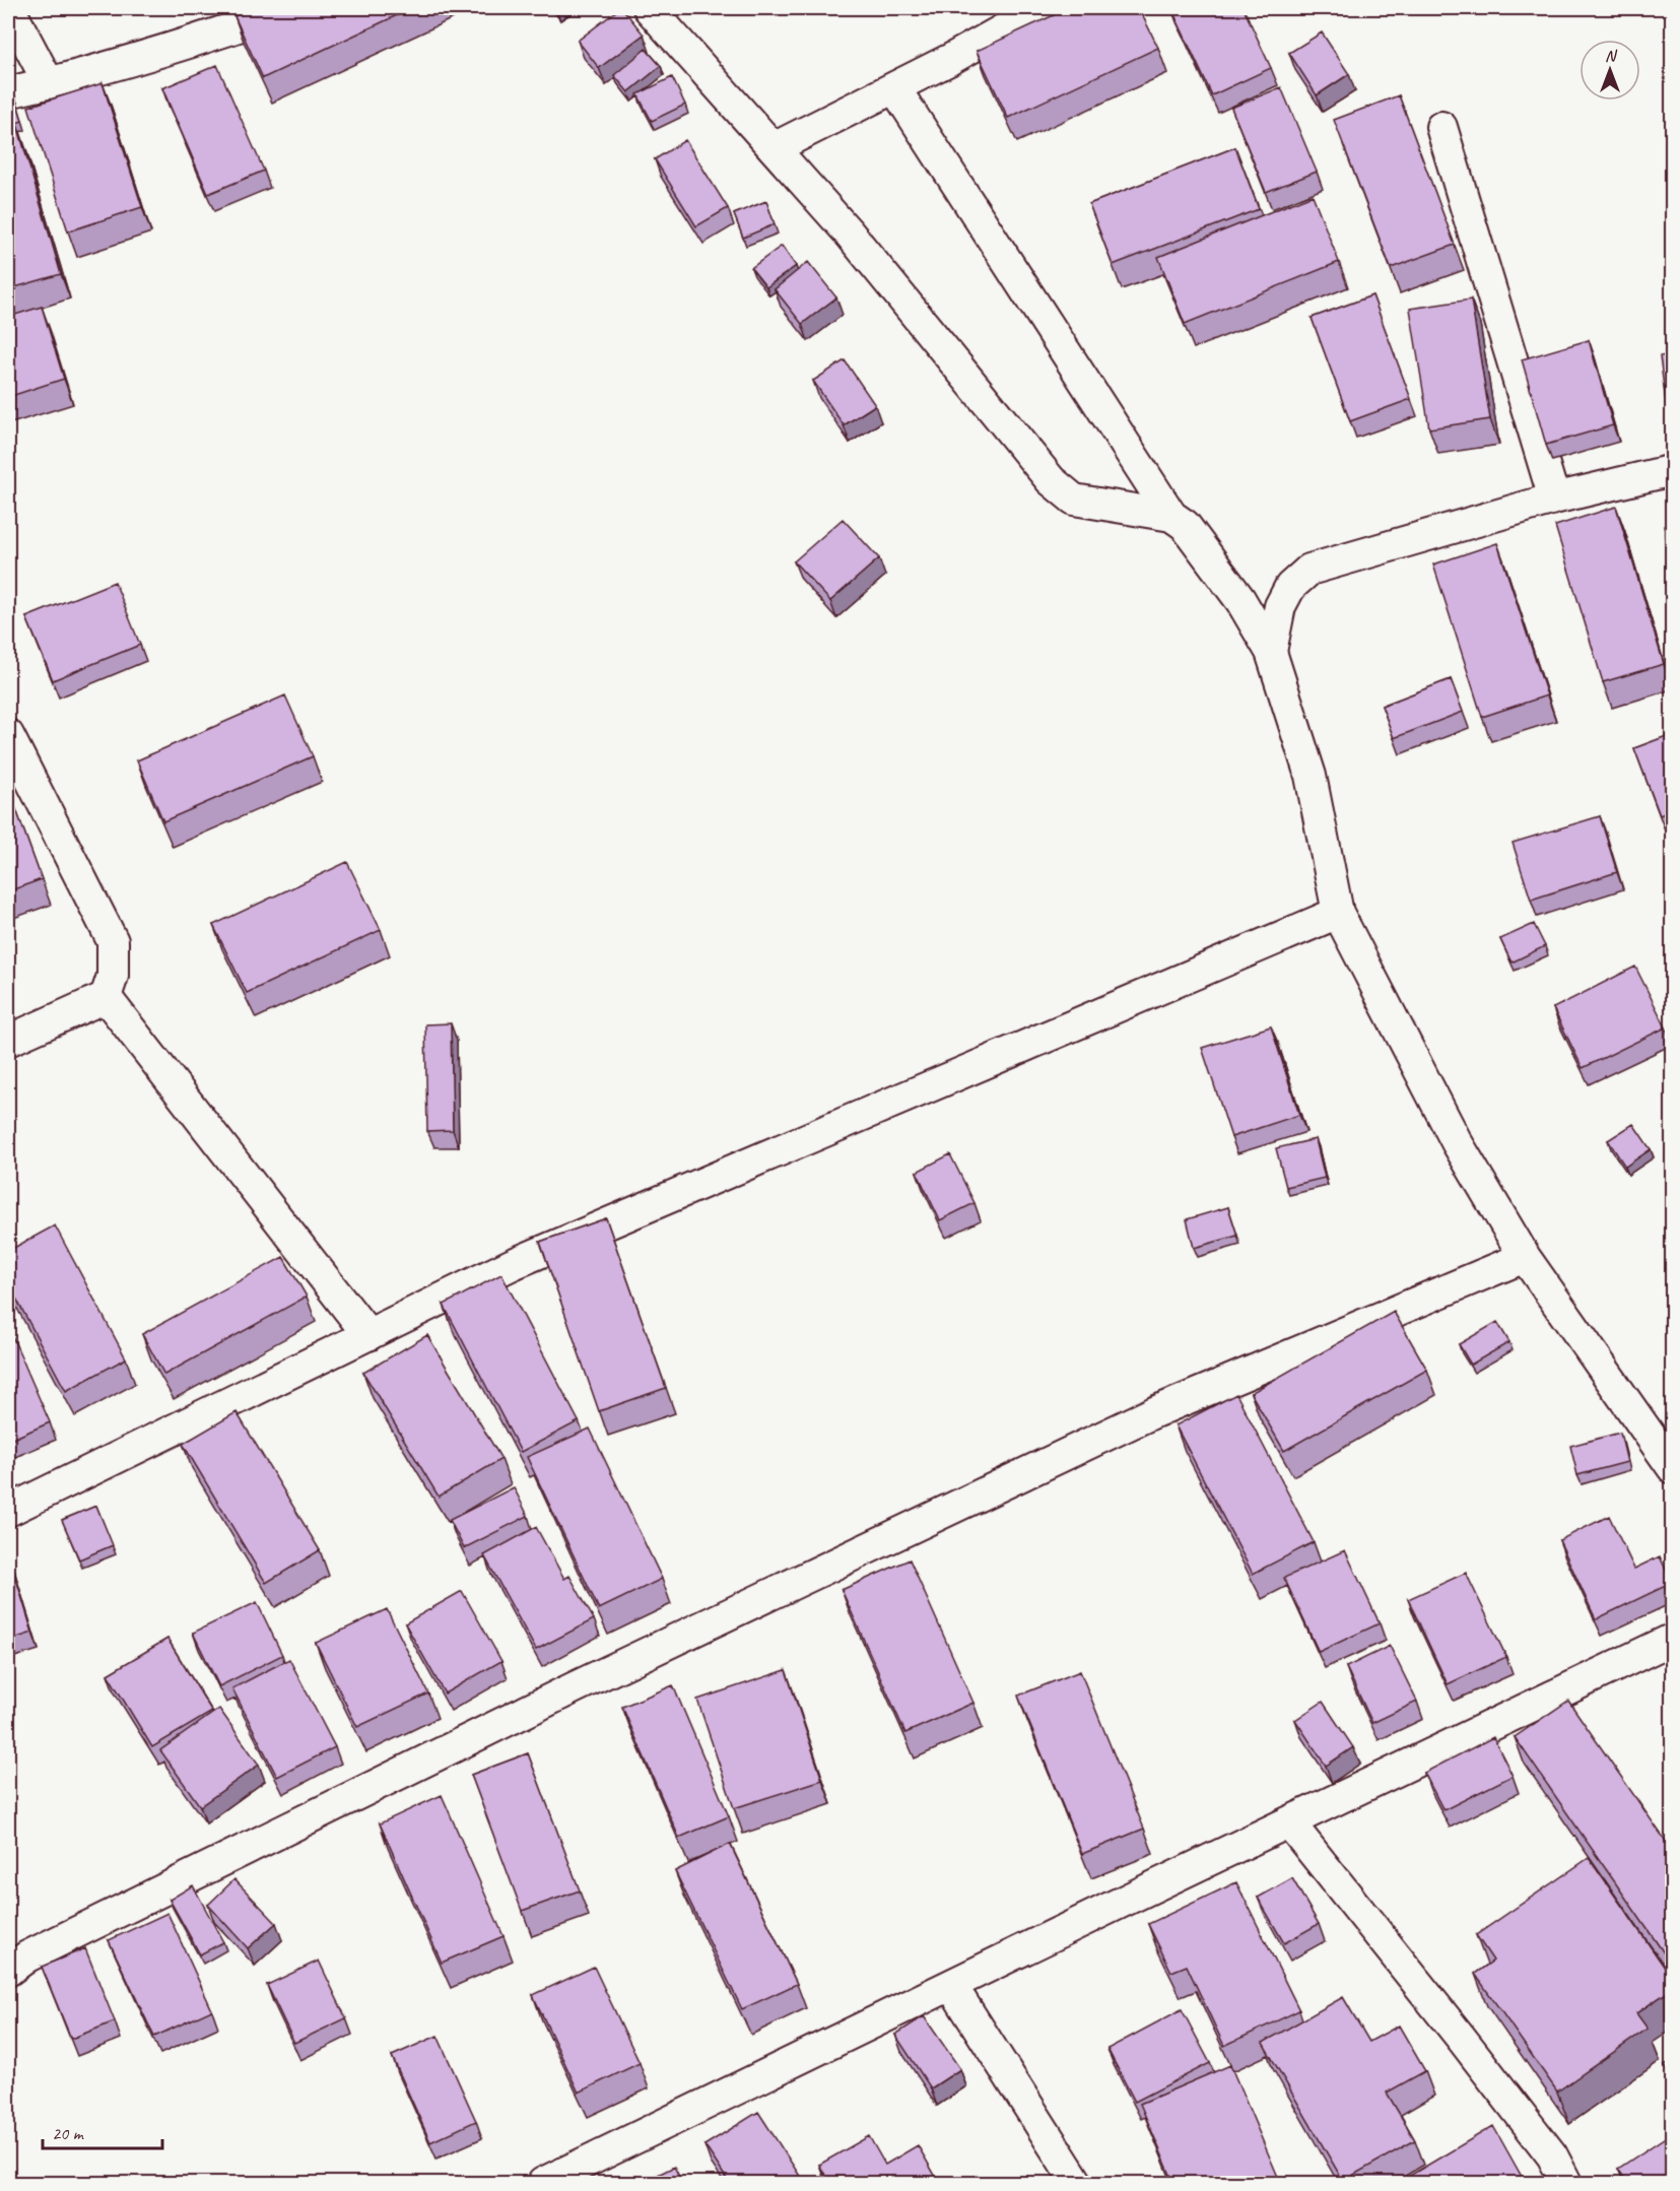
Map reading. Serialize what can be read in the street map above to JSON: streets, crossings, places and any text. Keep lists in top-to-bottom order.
{
  "scale_bar": "20 m",
  "north": "top"
}
